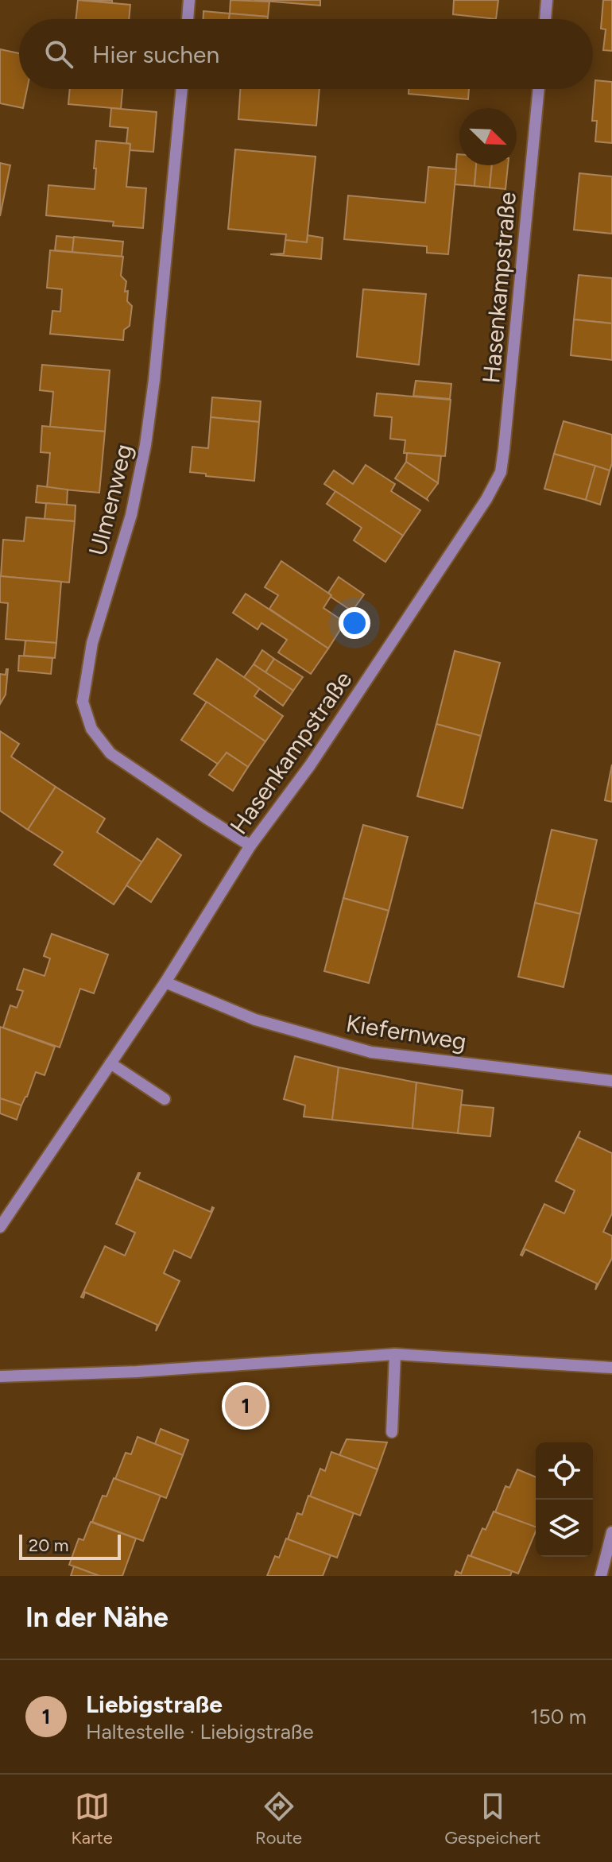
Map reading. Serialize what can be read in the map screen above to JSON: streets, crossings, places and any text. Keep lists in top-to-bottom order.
{
  "streets": {
    "street": ["Hasenkampstraße", "Ulmenweg", "Kiefernweg"]
  },
  "crossings": [
    ["Hasenkampstraße", "Ulmenweg"],
    ["Hasenkampstraße", "Kiefernweg"]
  ],
  "scale_bar": "20 m",
  "north": "bottom right",
  "page": {
    "search": "Hier suchen",
    "pins": "1",
    "scale": "20 m",
    "heading": "In der Nähe",
    "list": [
      {
        "mark": "1",
        "name": "Liebigstraße",
        "note": "Haltestelle · Liebigstraße",
        "value": "150 m"
      }
    ],
    "nav": ["Karte", "Route", "Gespeichert"]
  }
}
